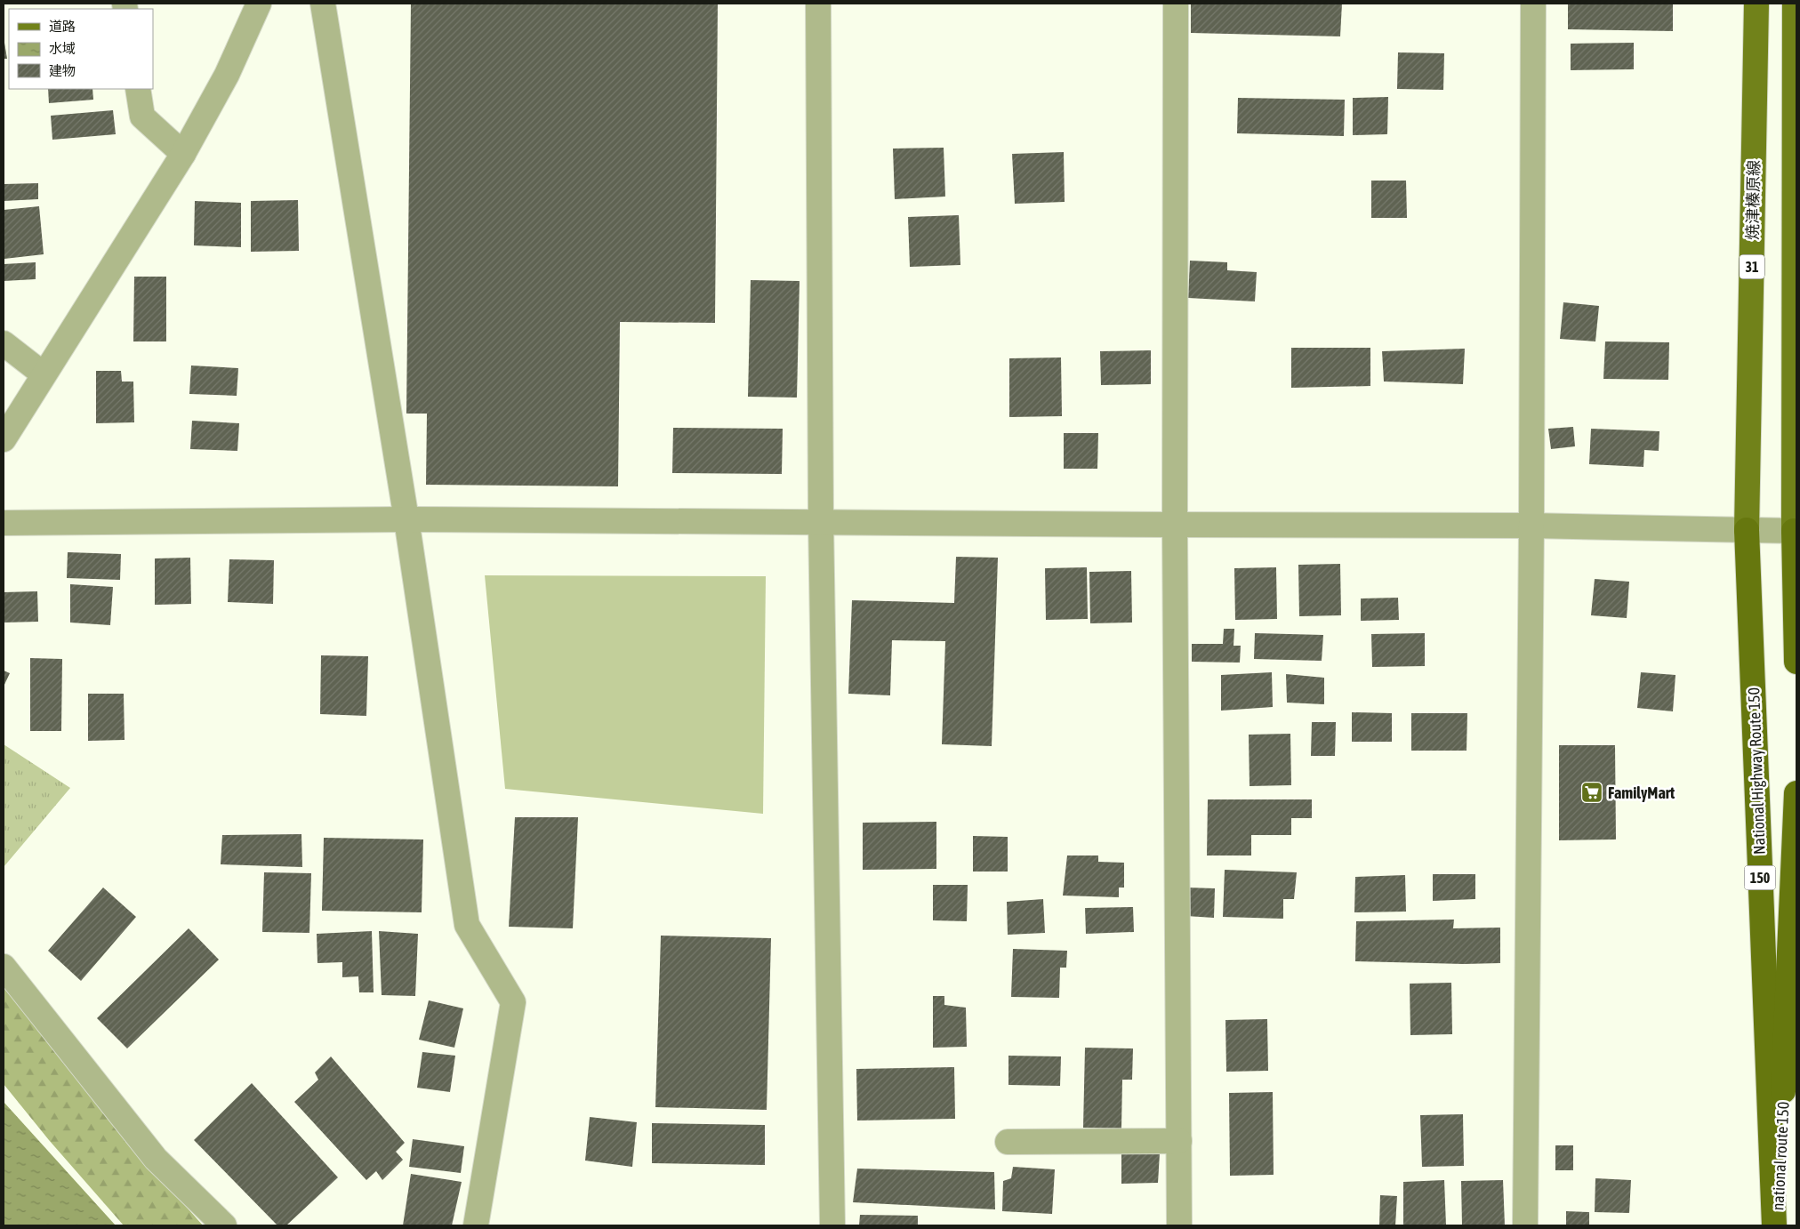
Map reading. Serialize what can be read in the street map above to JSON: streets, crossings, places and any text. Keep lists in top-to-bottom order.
{
  "streets": {
    "highway": ["National Highway Route 150", "150", "national route 150"],
    "main road": ["焼津榛原線", "31"]
  },
  "crossings": [
    ["焼津榛原線", "National Highway Route 150"],
    ["National Highway Route 150", "national route 150"]
  ],
  "places": {
    "supermarket": ["FamilyMart"]
  },
  "legend": ["道路", "水域", "建物"]
}
